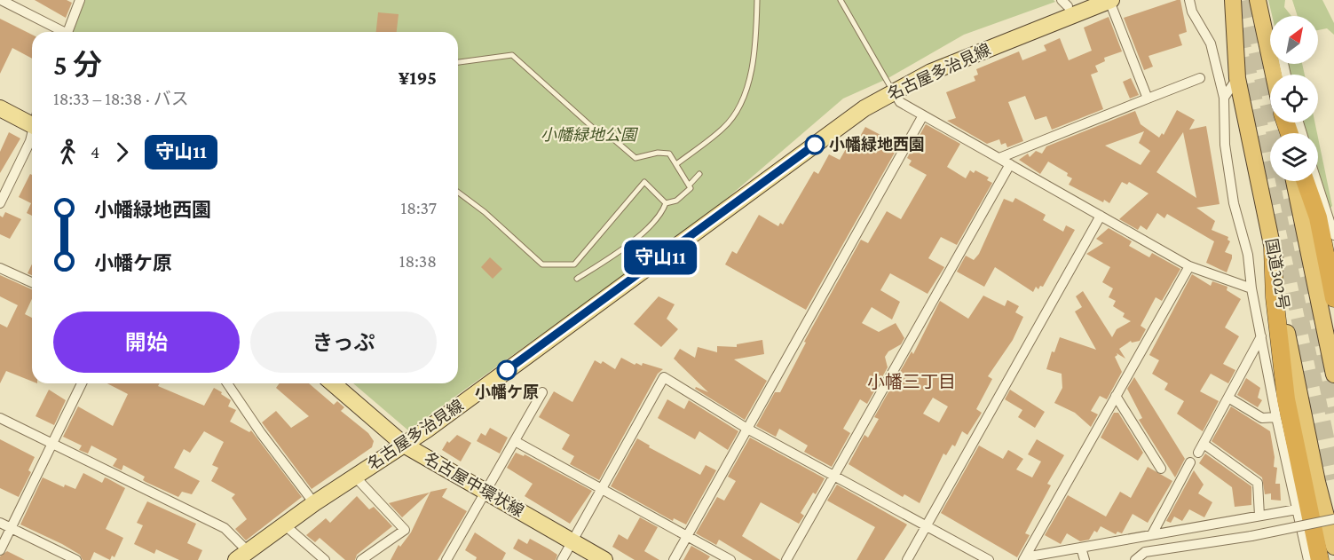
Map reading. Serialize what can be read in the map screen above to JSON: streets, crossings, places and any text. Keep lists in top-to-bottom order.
{
  "streets": {
    "highway": ["国道302号"],
    "main road": ["名古屋多治見線", "名古屋中環状線"]
  },
  "crossings": [
    ["名古屋多治見線", "名古屋中環状線"]
  ],
  "districts": ["小幡三丁目"],
  "parks": ["小幡緑地公園"],
  "places": ["小幡緑地西園", "小幡ケ原"],
  "lines": ["bus line 守山11"],
  "north": "top right",
  "page": {
    "on_map": "守山11",
    "heading": ["5 分", "18:33 – 18:38 · バス", "¥195"],
    "legs": ["4", "守山11"],
    "list": [
      {
        "name": "小幡緑地西園",
        "value": "18:37"
      },
      {
        "name": "小幡ケ原",
        "value": "18:38"
      }
    ],
    "buttons": ["開始", "きっぷ"]
  }
}
